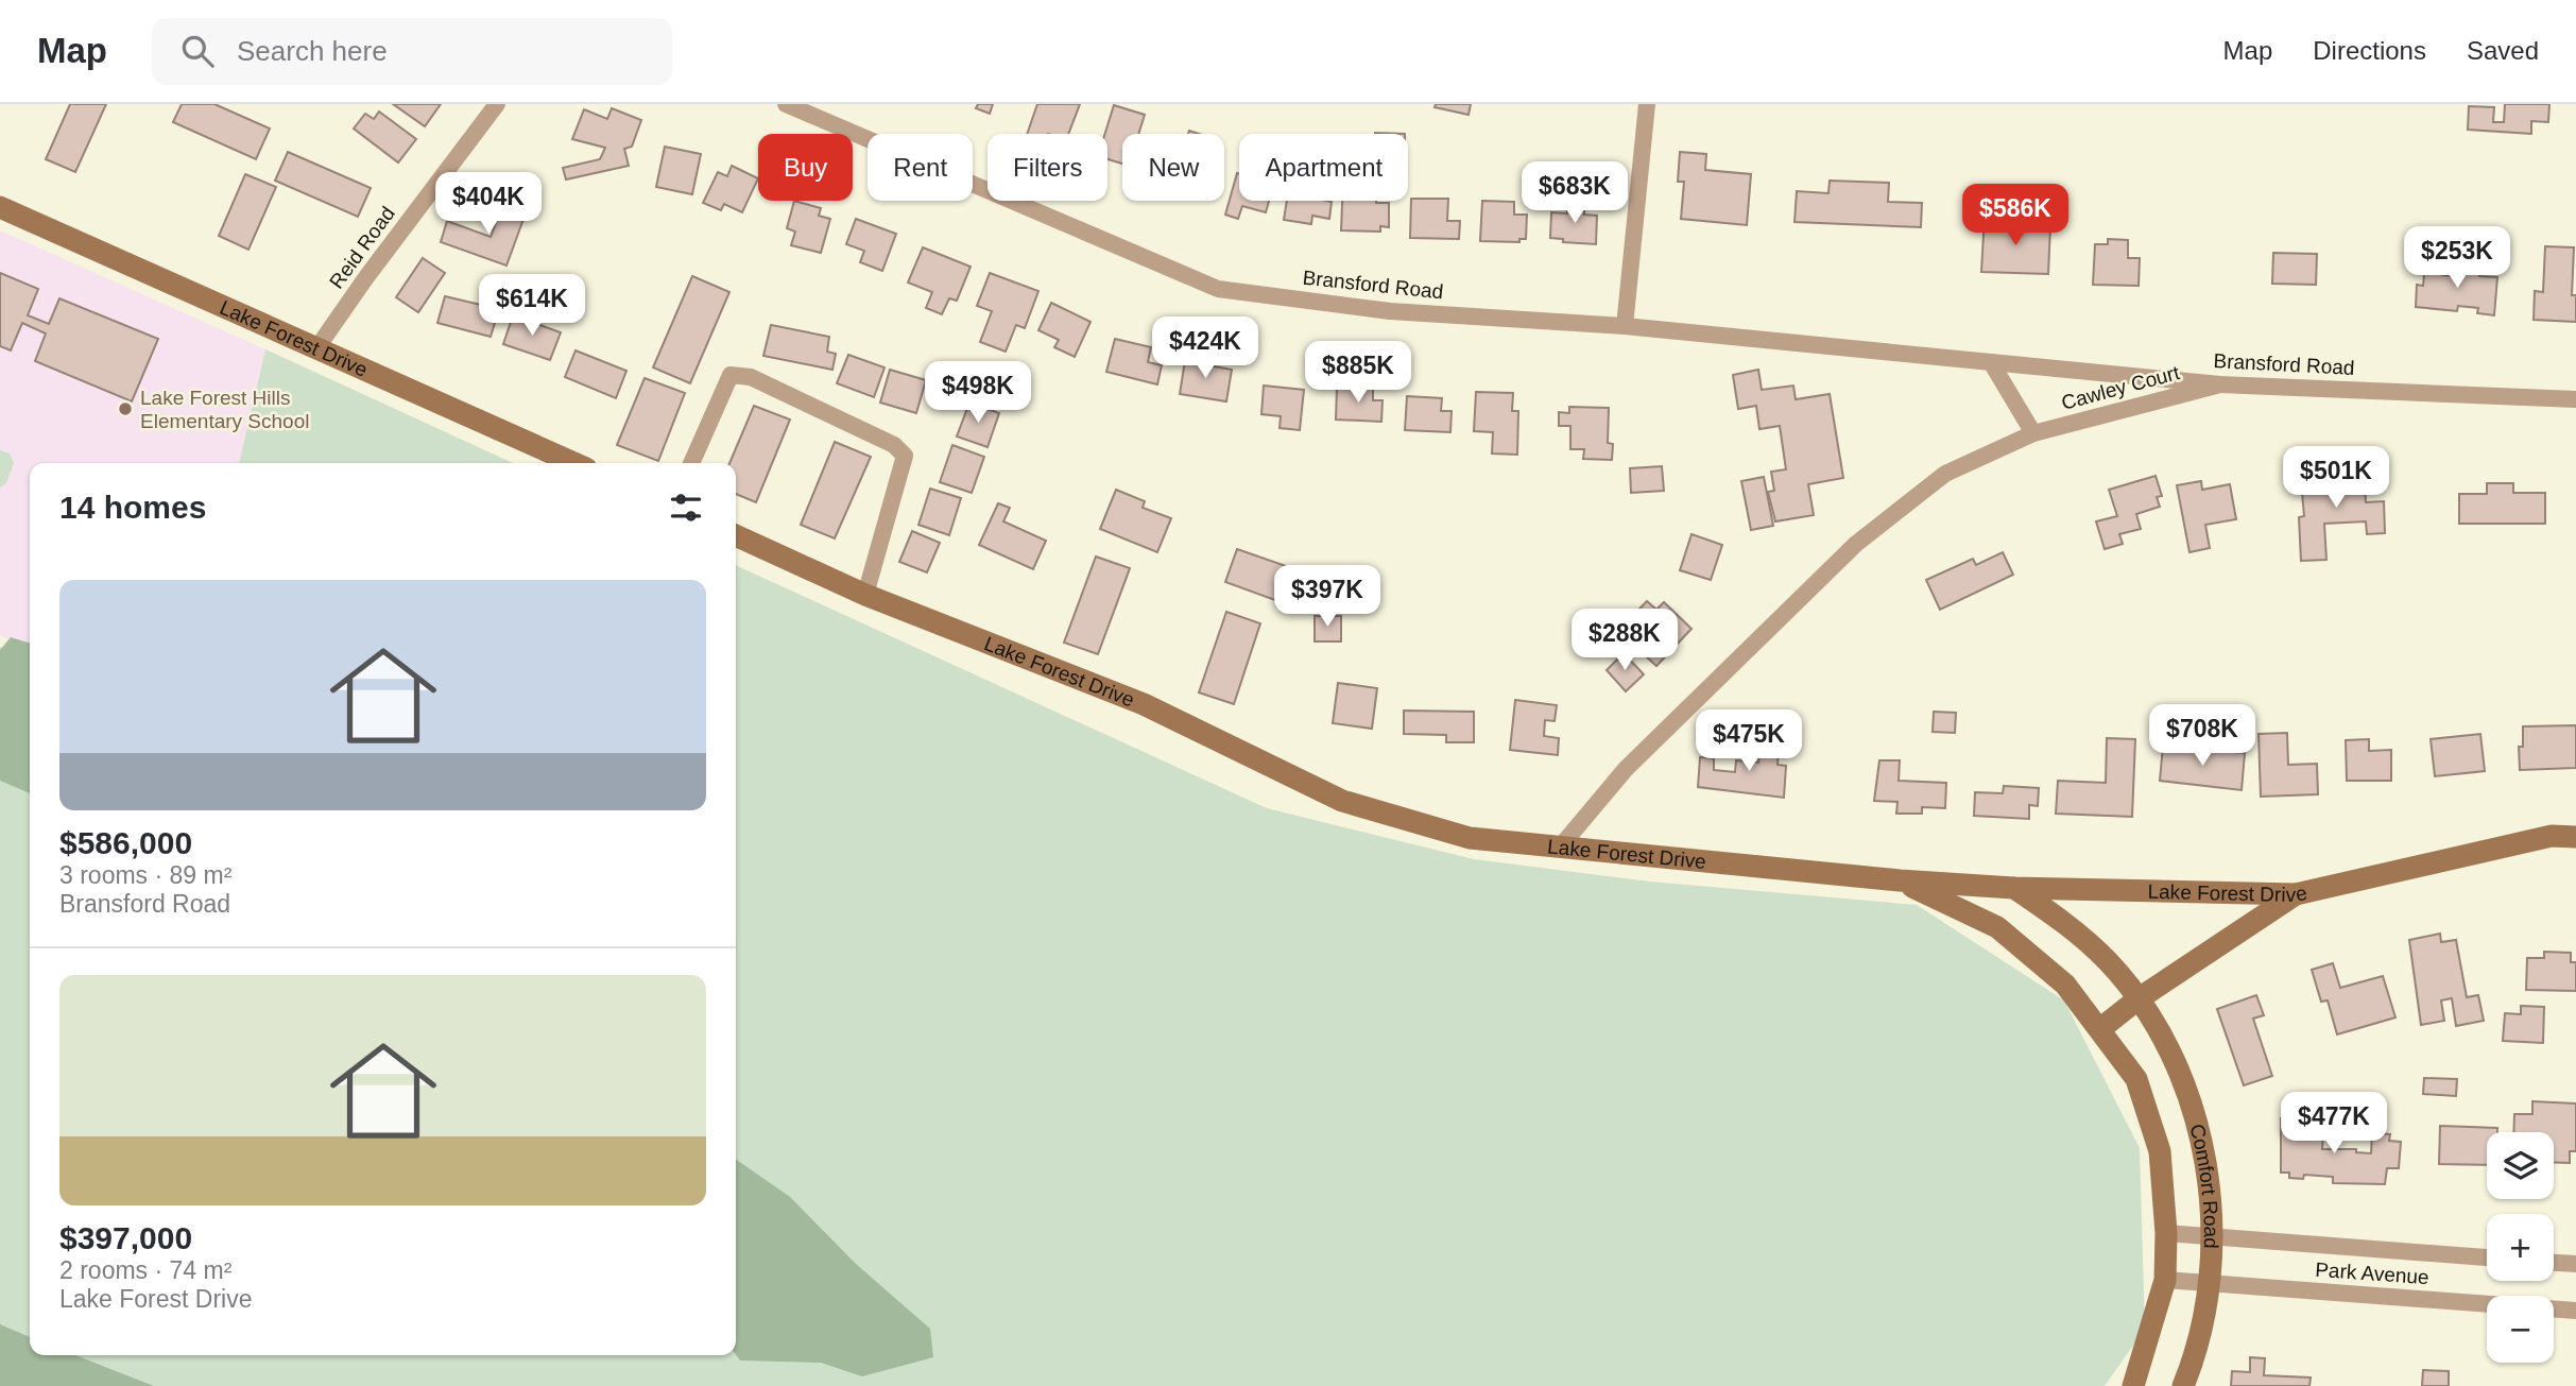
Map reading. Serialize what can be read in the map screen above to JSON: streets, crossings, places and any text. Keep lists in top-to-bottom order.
{
  "streets": {
    "street": [
      "Reid Road",
      "Bransford Road",
      "Lake Forest Drive",
      "Cawley Court",
      "Comfort Road",
      "Park Avenue"
    ]
  },
  "crossings": [
    ["Reid Road", "Lake Forest Drive"],
    ["Bransford Road", "Cawley Court"],
    ["Lake Forest Drive", "Comfort Road"],
    ["Comfort Road", "Park Avenue"]
  ],
  "places": ["Lake Forest Hills Elementary School"],
  "page": {
    "header": "Map",
    "search": "Search here",
    "nav": ["Map", "Directions", "Saved"],
    "chip": [
      "Buy",
      "Rent",
      "Filters",
      "New",
      "Apartment"
    ],
    "price": [
      "$683K",
      "$404K",
      "$586K",
      "$253K",
      "$614K",
      "$424K",
      "$885K",
      "$498K",
      "$501K",
      "$397K",
      "$288K",
      "$708K",
      "$475K",
      "$477K"
    ],
    "heading": "14 homes",
    "list": [
      {
        "name": "$586,000",
        "note": "3 rooms · 89 m² · Bransford Road"
      },
      {
        "name": "$397,000",
        "note": "2 rooms · 74 m² · Lake Forest Drive"
      }
    ],
    "map_buttons": ["+", "−"]
  }
}
